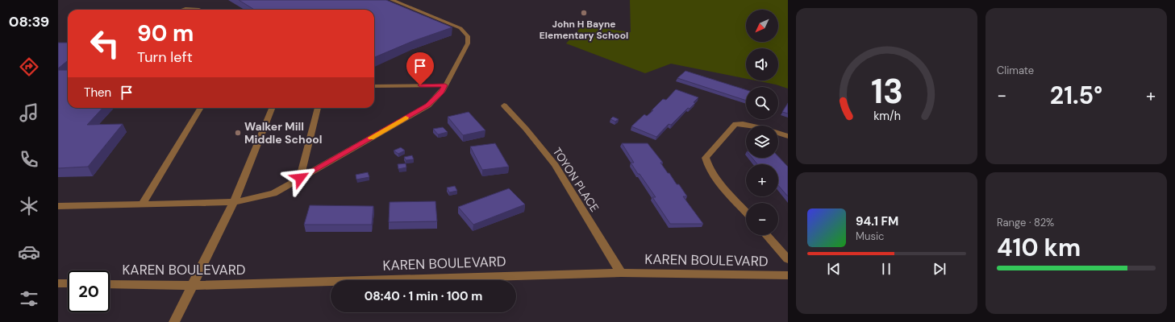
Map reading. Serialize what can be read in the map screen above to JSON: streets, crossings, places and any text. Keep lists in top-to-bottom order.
{
  "streets": {
    "street": ["TOYON PLACE", "KAREN BOULEVARD"]
  },
  "crossings": [
    ["TOYON PLACE", "KAREN BOULEVARD"]
  ],
  "places": ["John H Bayne Elementary School", "Walker Mill Middle School"],
  "north": "bottom left",
  "page": {
    "tabs": "08:39",
    "tile": [
      "Climate",
      ["Range · 82%", "410 km"]
    ],
    "map_buttons": ["+", "−"],
    "turn": ["90 m", "Turn left"],
    "then": "Then",
    "heat": ["−", "21.5°", "+"],
    "song": ["94.1 FM", "Music"],
    "limit": "20",
    "trip": "08:40 · 1 min · 100 m",
    "gauge": ["13", "km/h"]
  }
}
